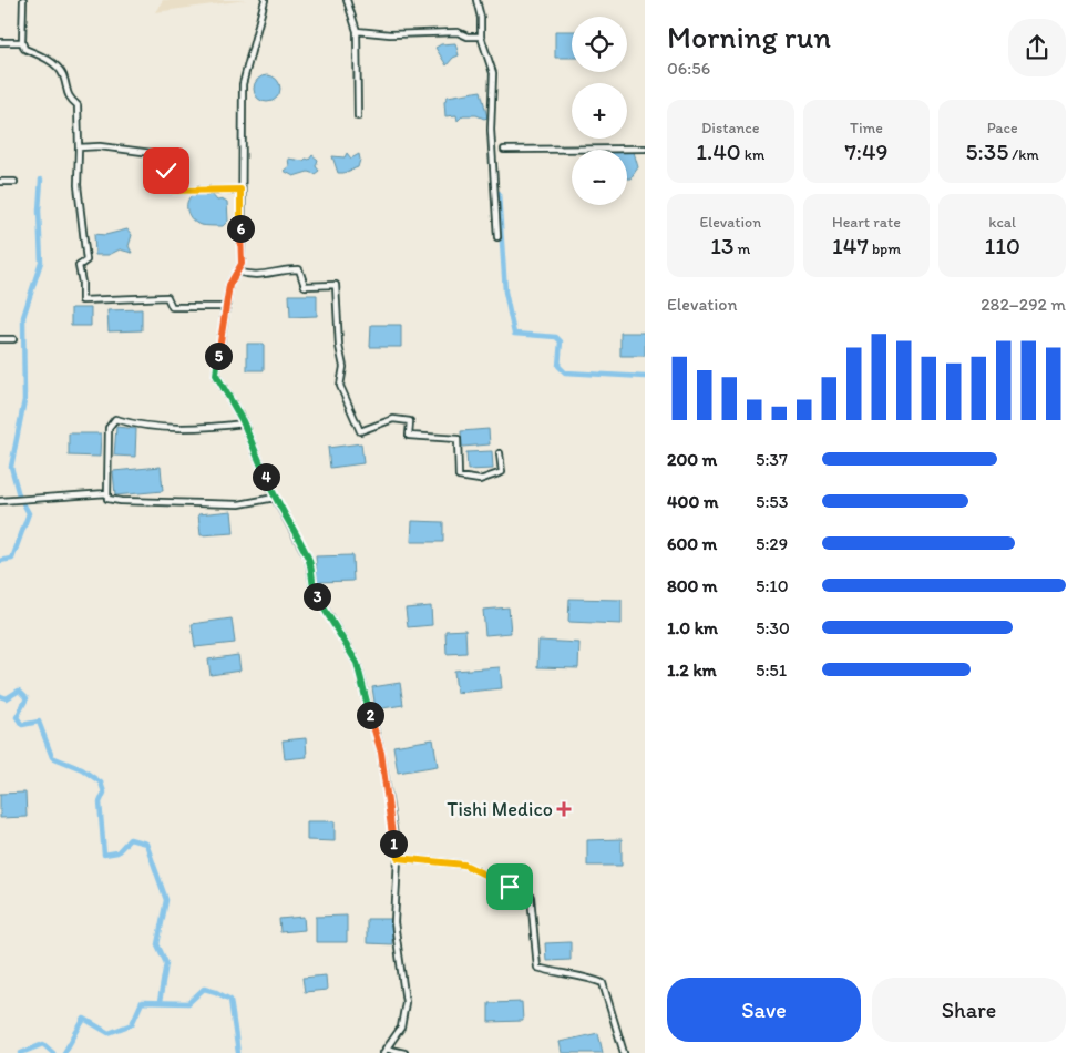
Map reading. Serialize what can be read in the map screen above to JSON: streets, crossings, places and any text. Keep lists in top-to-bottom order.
{
  "places": {
    "health": ["Tishi Medico"]
  },
  "page": {
    "heading": ["Morning run", "06:56"],
    "map_buttons": ["+", "−"],
    "stats": [
      ["Distance", "1.40 km"],
      ["Time", "7:49"],
      ["Pace", "5:35 /km"],
      ["Elevation", "13 m"],
      ["Heart rate", "147 bpm"],
      ["kcal", "110"]
    ],
    "pins": [
      "6",
      "5",
      "4",
      "3",
      "2",
      "1"
    ],
    "chart": ["Elevation", "282–292 m"],
    "list": [
      {
        "name": "200 m",
        "note": "5:37"
      },
      {
        "name": "400 m",
        "note": "5:53"
      },
      {
        "name": "600 m",
        "note": "5:29"
      },
      {
        "name": "800 m",
        "note": "5:10"
      },
      {
        "name": "1.0 km",
        "note": "5:30"
      },
      {
        "name": "1.2 km",
        "note": "5:51"
      }
    ],
    "buttons": ["Save", "Share"]
  }
}
